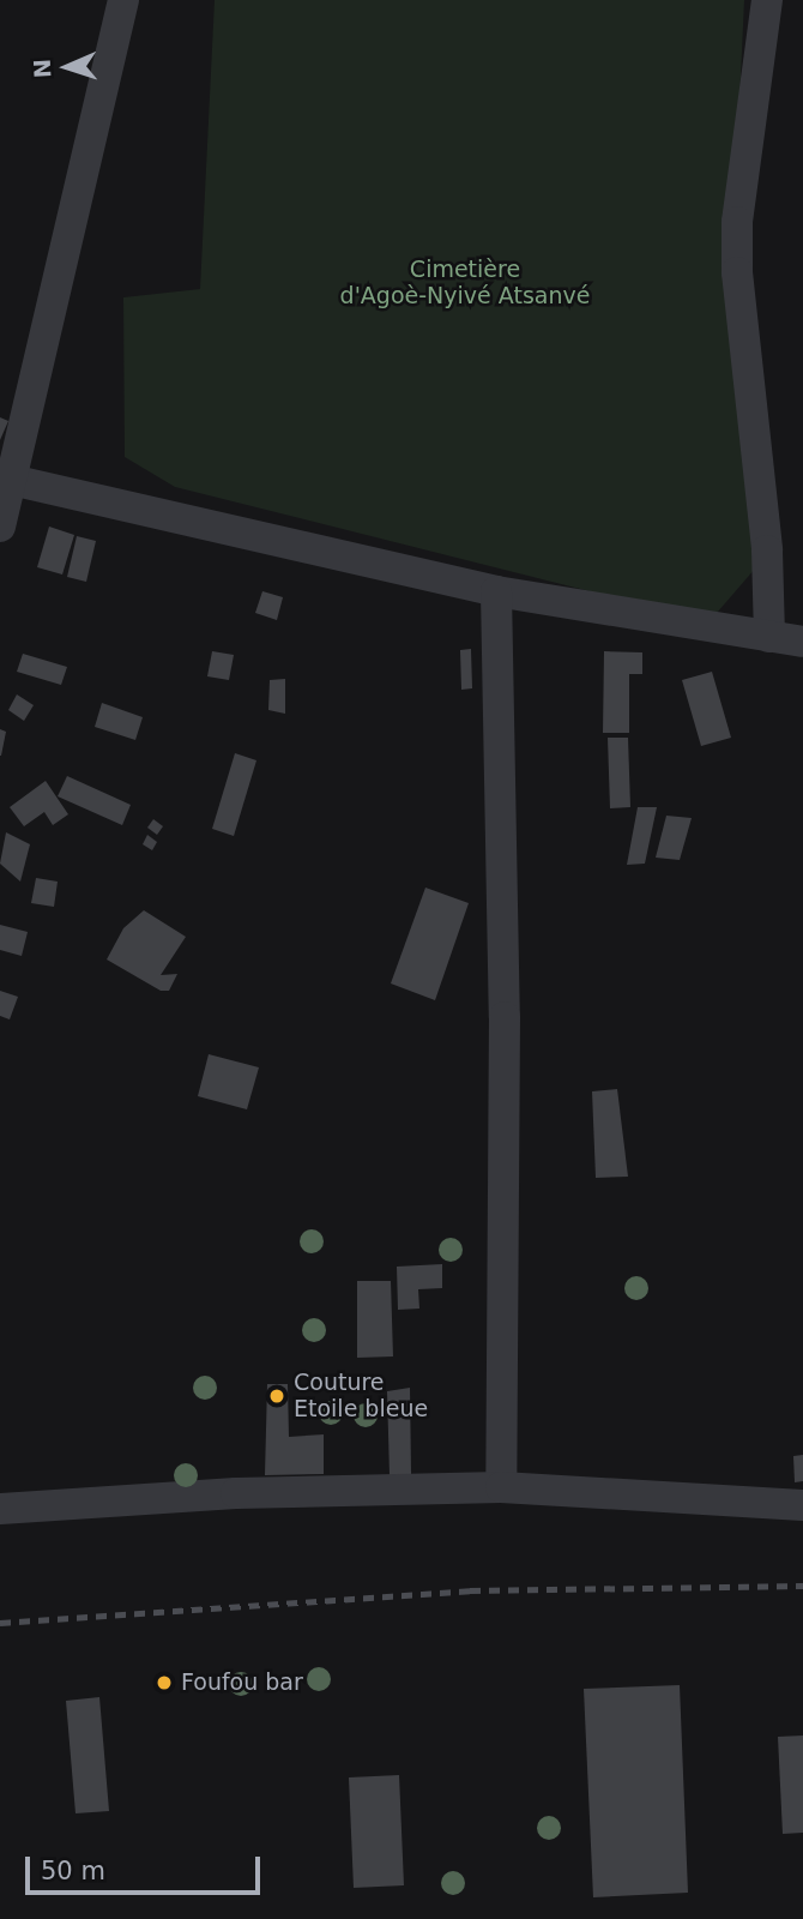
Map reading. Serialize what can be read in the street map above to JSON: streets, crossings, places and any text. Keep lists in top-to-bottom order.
{
  "parks": ["Cimetière d'Agoè-Nyivé Atsanvé"],
  "places": ["Couture Etoile bleue", "Foufou bar"],
  "scale_bar": "50 m",
  "north": "left"
}
